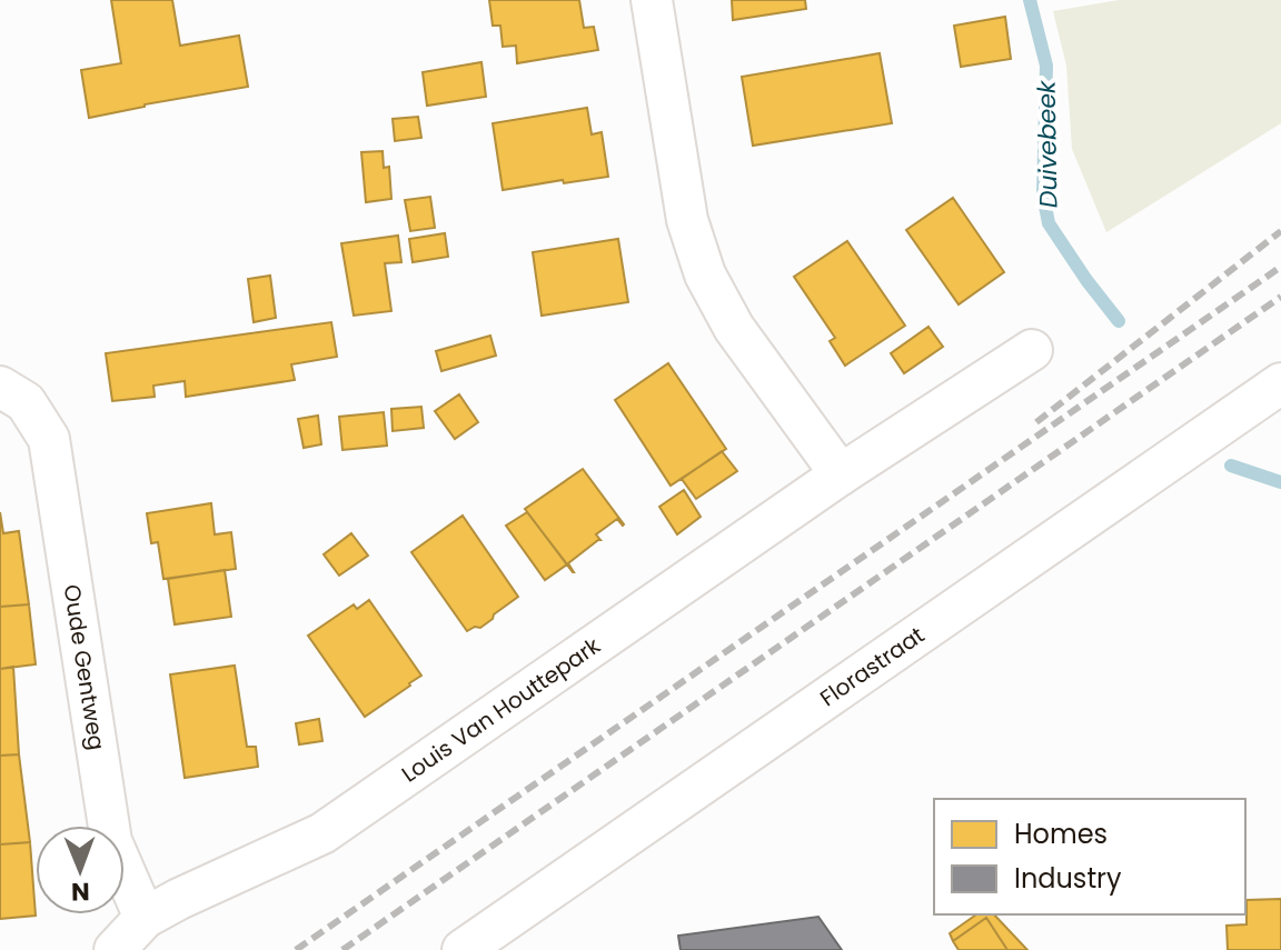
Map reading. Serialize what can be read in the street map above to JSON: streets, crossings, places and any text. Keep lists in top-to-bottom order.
{
  "streets": {
    "street": ["Oude Gentweg", "Florastraat", "Louis Van Houttepark"]
  },
  "crossings": [
    ["Oude Gentweg", "Louis Van Houttepark"]
  ],
  "water": ["Duivebeek"],
  "legend": ["Homes", "Industry"],
  "north": "bottom"
}
